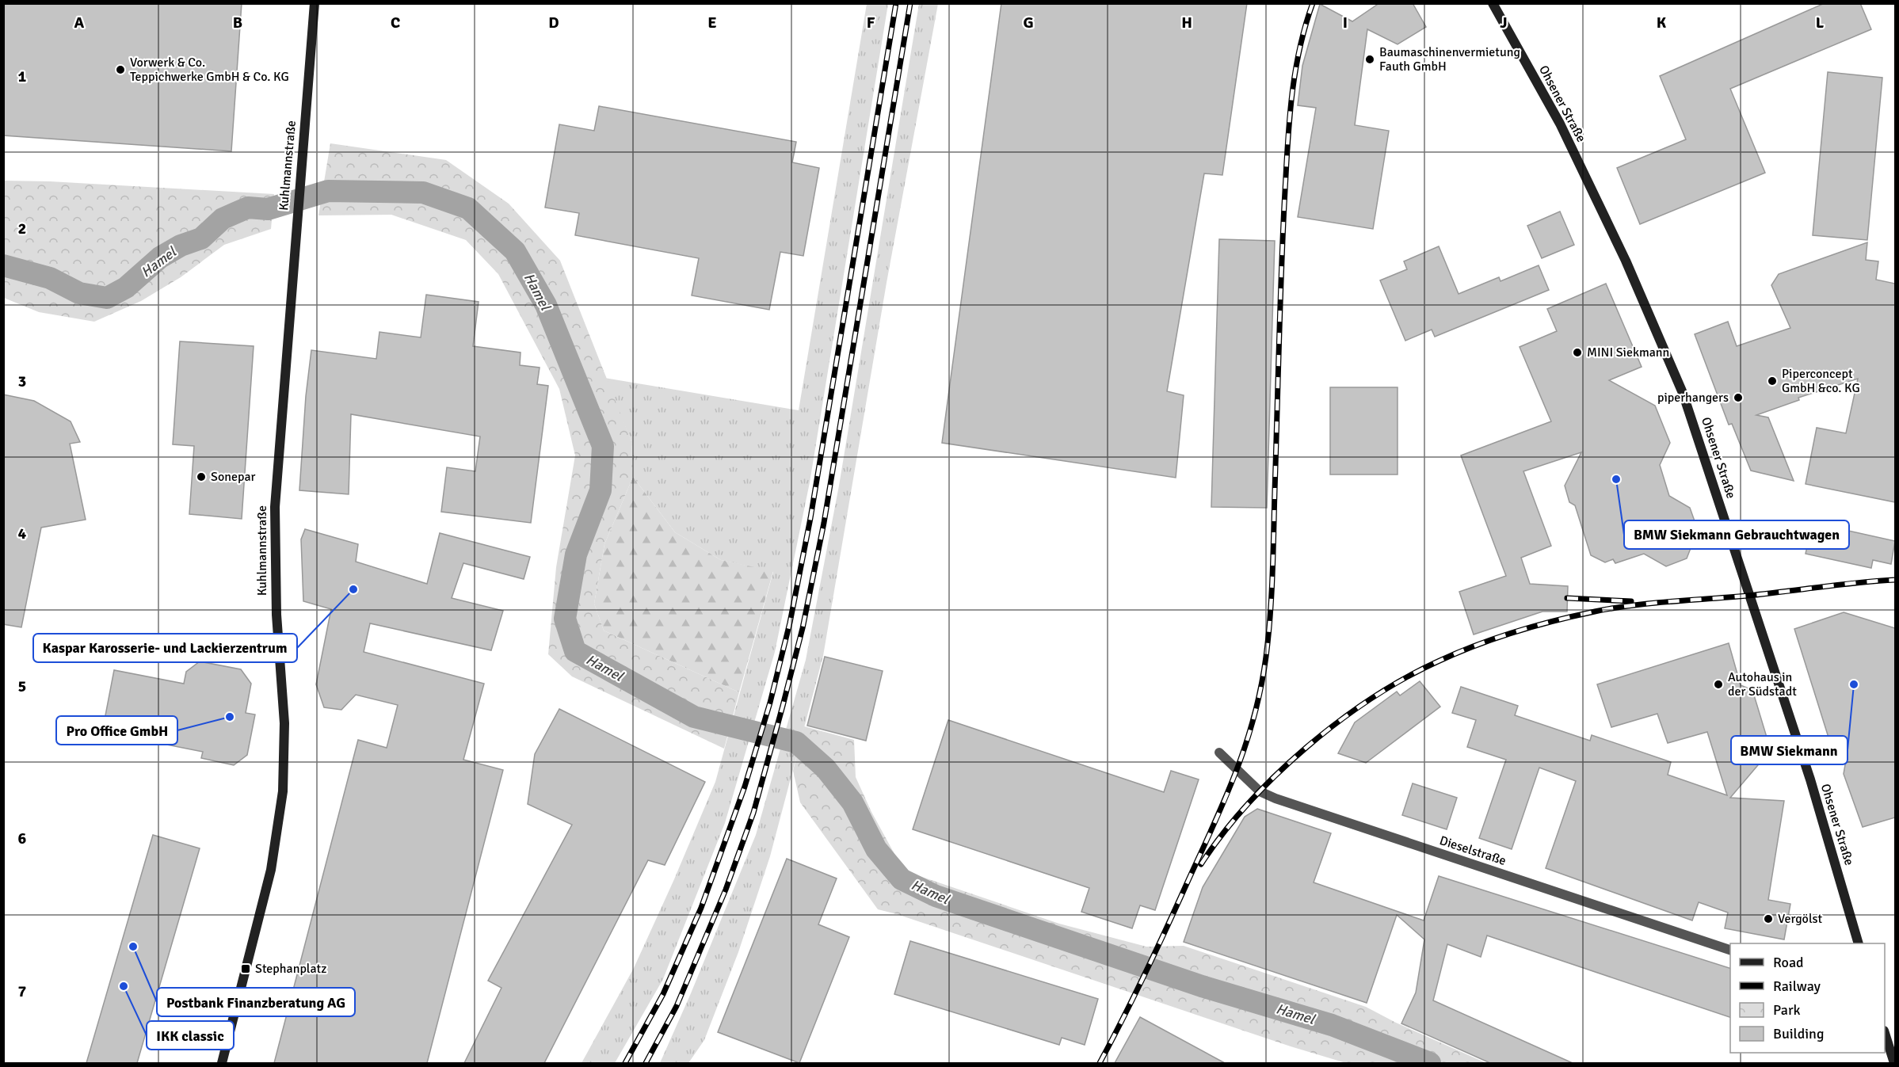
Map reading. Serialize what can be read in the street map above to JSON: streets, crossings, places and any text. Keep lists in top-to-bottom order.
{
  "streets": {
    "main road": ["Ohsener Straße", "Kuhlmannstraße"],
    "street": ["Dieselstraße"]
  },
  "water": ["Hamel"],
  "places": {
    "other": [
      "Baumaschinenvermietung Fauth GmbH",
      "Vorwerk & Co. Teppichwerke GmbH & Co. KG",
      "MINI Siekmann",
      "Piperconcept GmbH &co. KG",
      "piperhangers",
      "Sonepar",
      "BMW Siekmann Gebrauchtwagen",
      "Kaspar Karosserie- und Lackierzentrum",
      "Autohaus in der Südstadt",
      "BMW Siekmann",
      "Pro Office GmbH",
      "Vergölst",
      "Postbank Finanzberatung AG",
      "IKK classic"
    ],
    "transit": ["Stephanplatz"]
  },
  "legend": [
    "Road",
    "Railway",
    "Park",
    "Building"
  ],
  "grid": {
    "columns": [
      "A",
      "B",
      "C",
      "D",
      "E",
      "F",
      "G",
      "H",
      "I",
      "J",
      "K",
      "L"
    ],
    "rows": [
      "1",
      "2",
      "3",
      "4",
      "5",
      "6",
      "7"
    ]
  }
}
